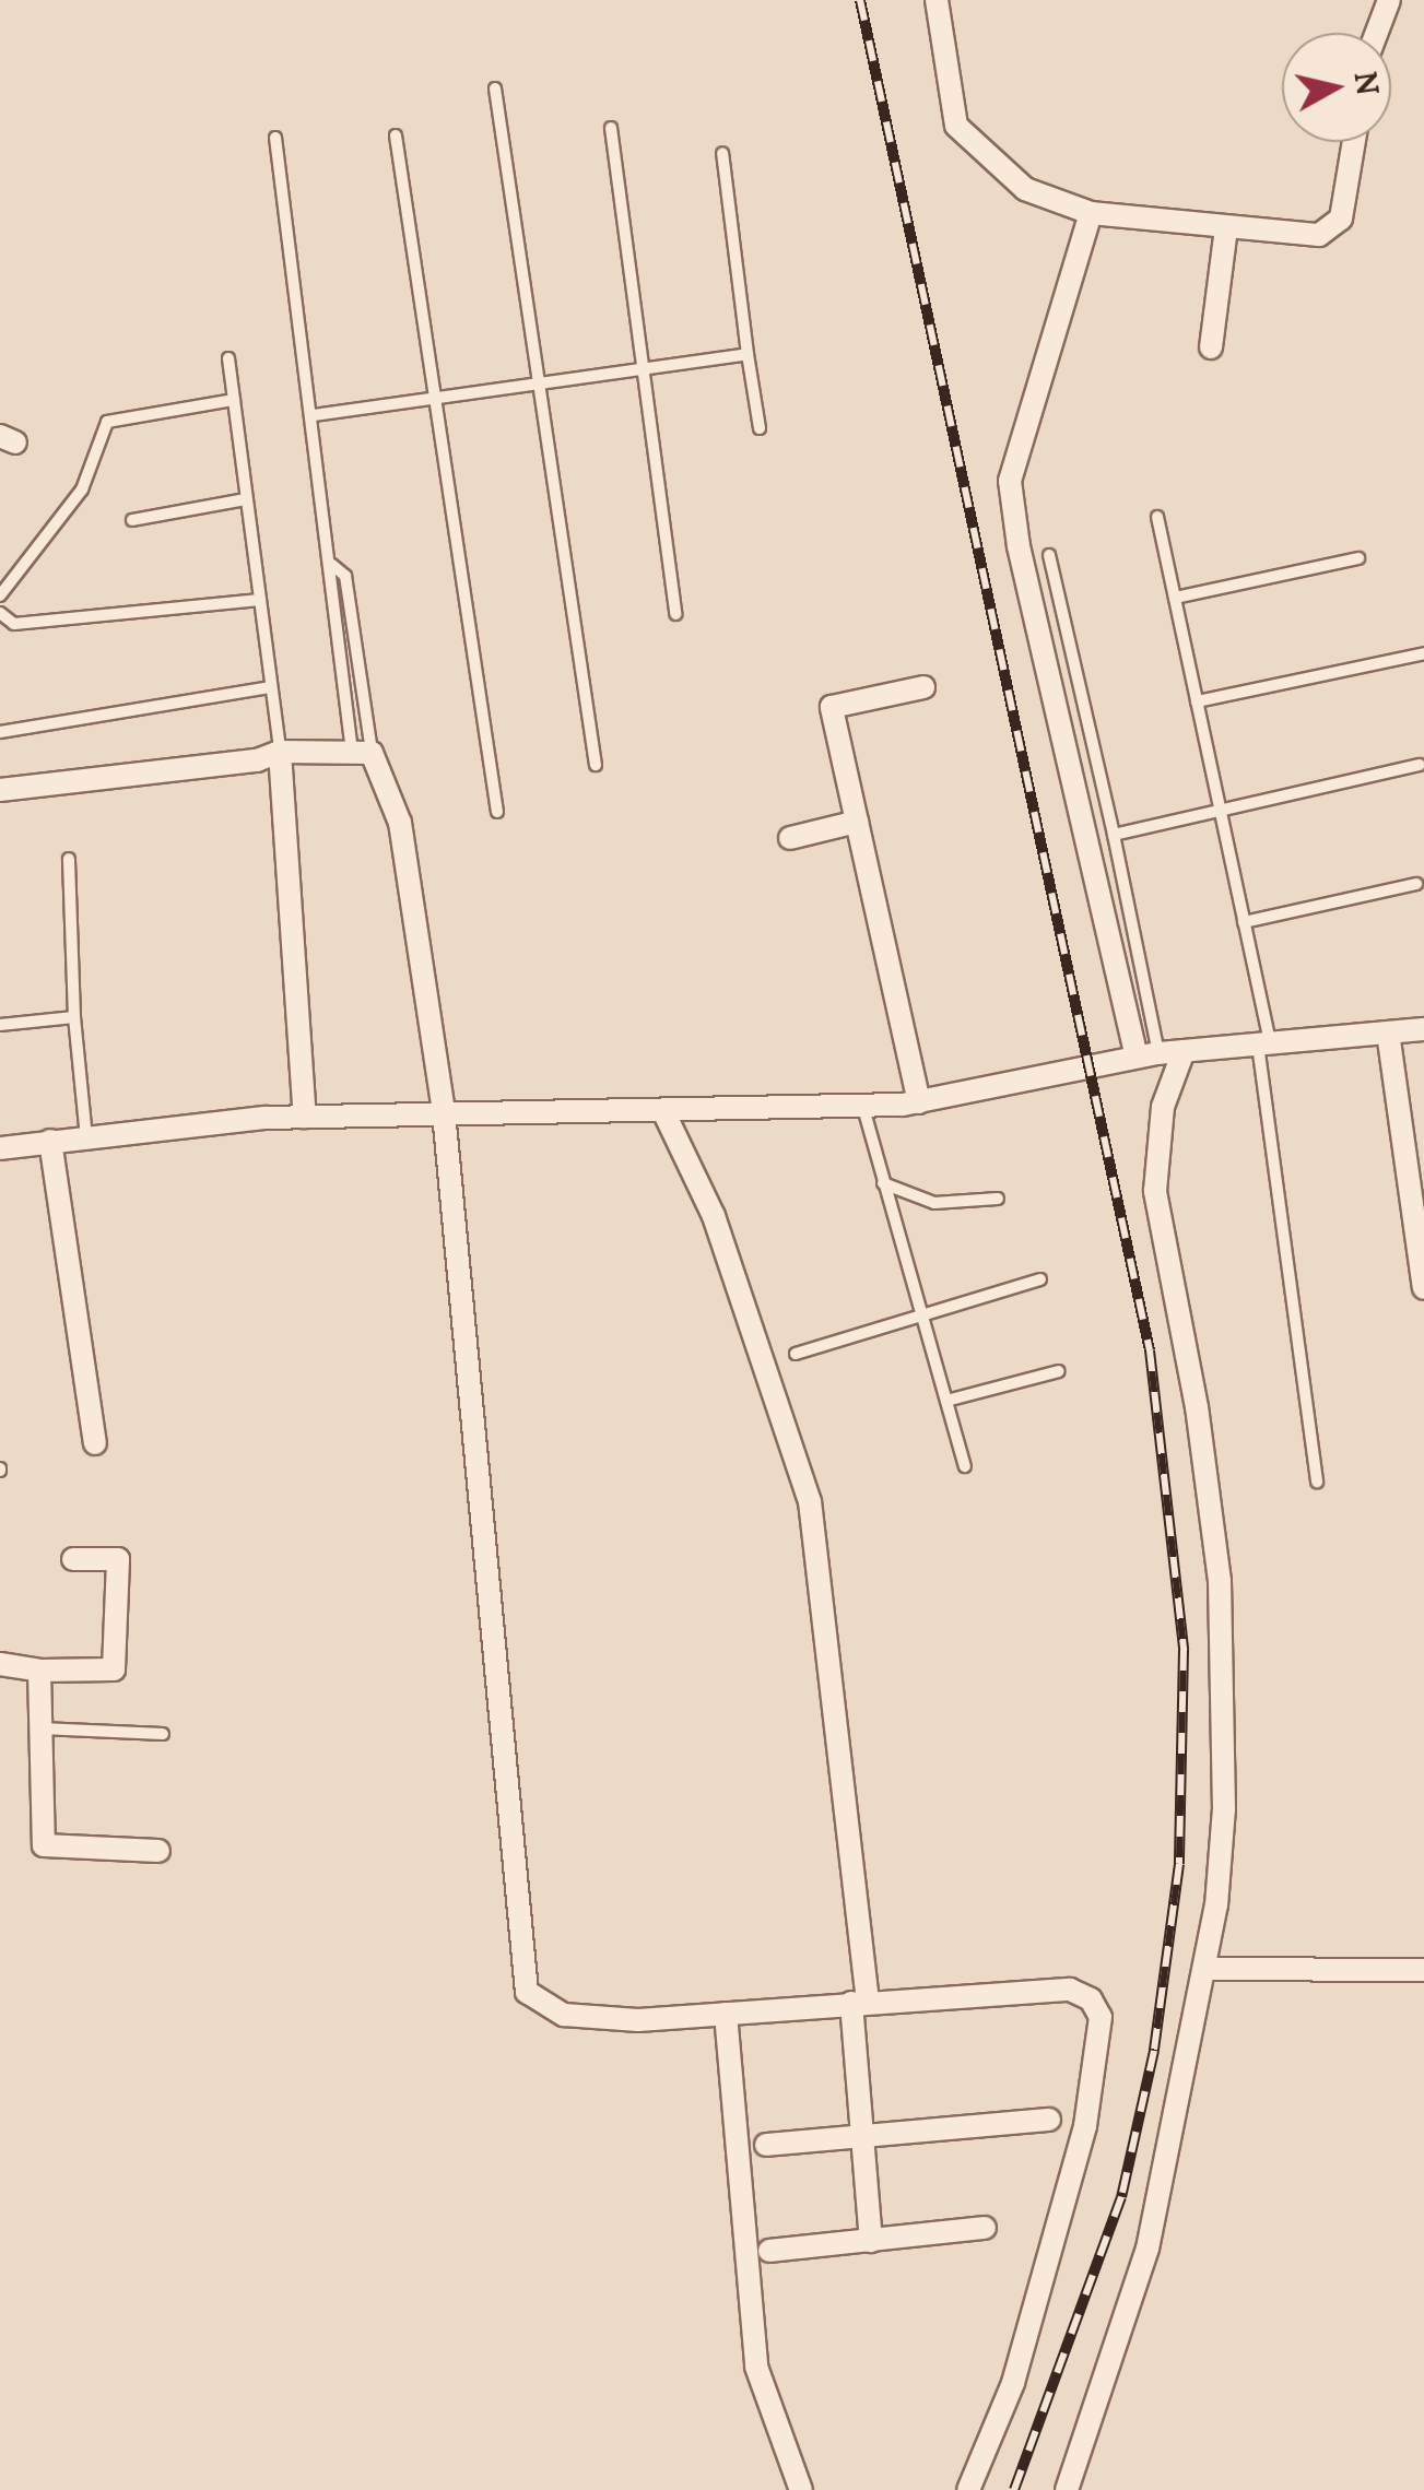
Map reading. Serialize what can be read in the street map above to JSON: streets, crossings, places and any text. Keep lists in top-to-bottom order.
{
  "north": "right"
}
